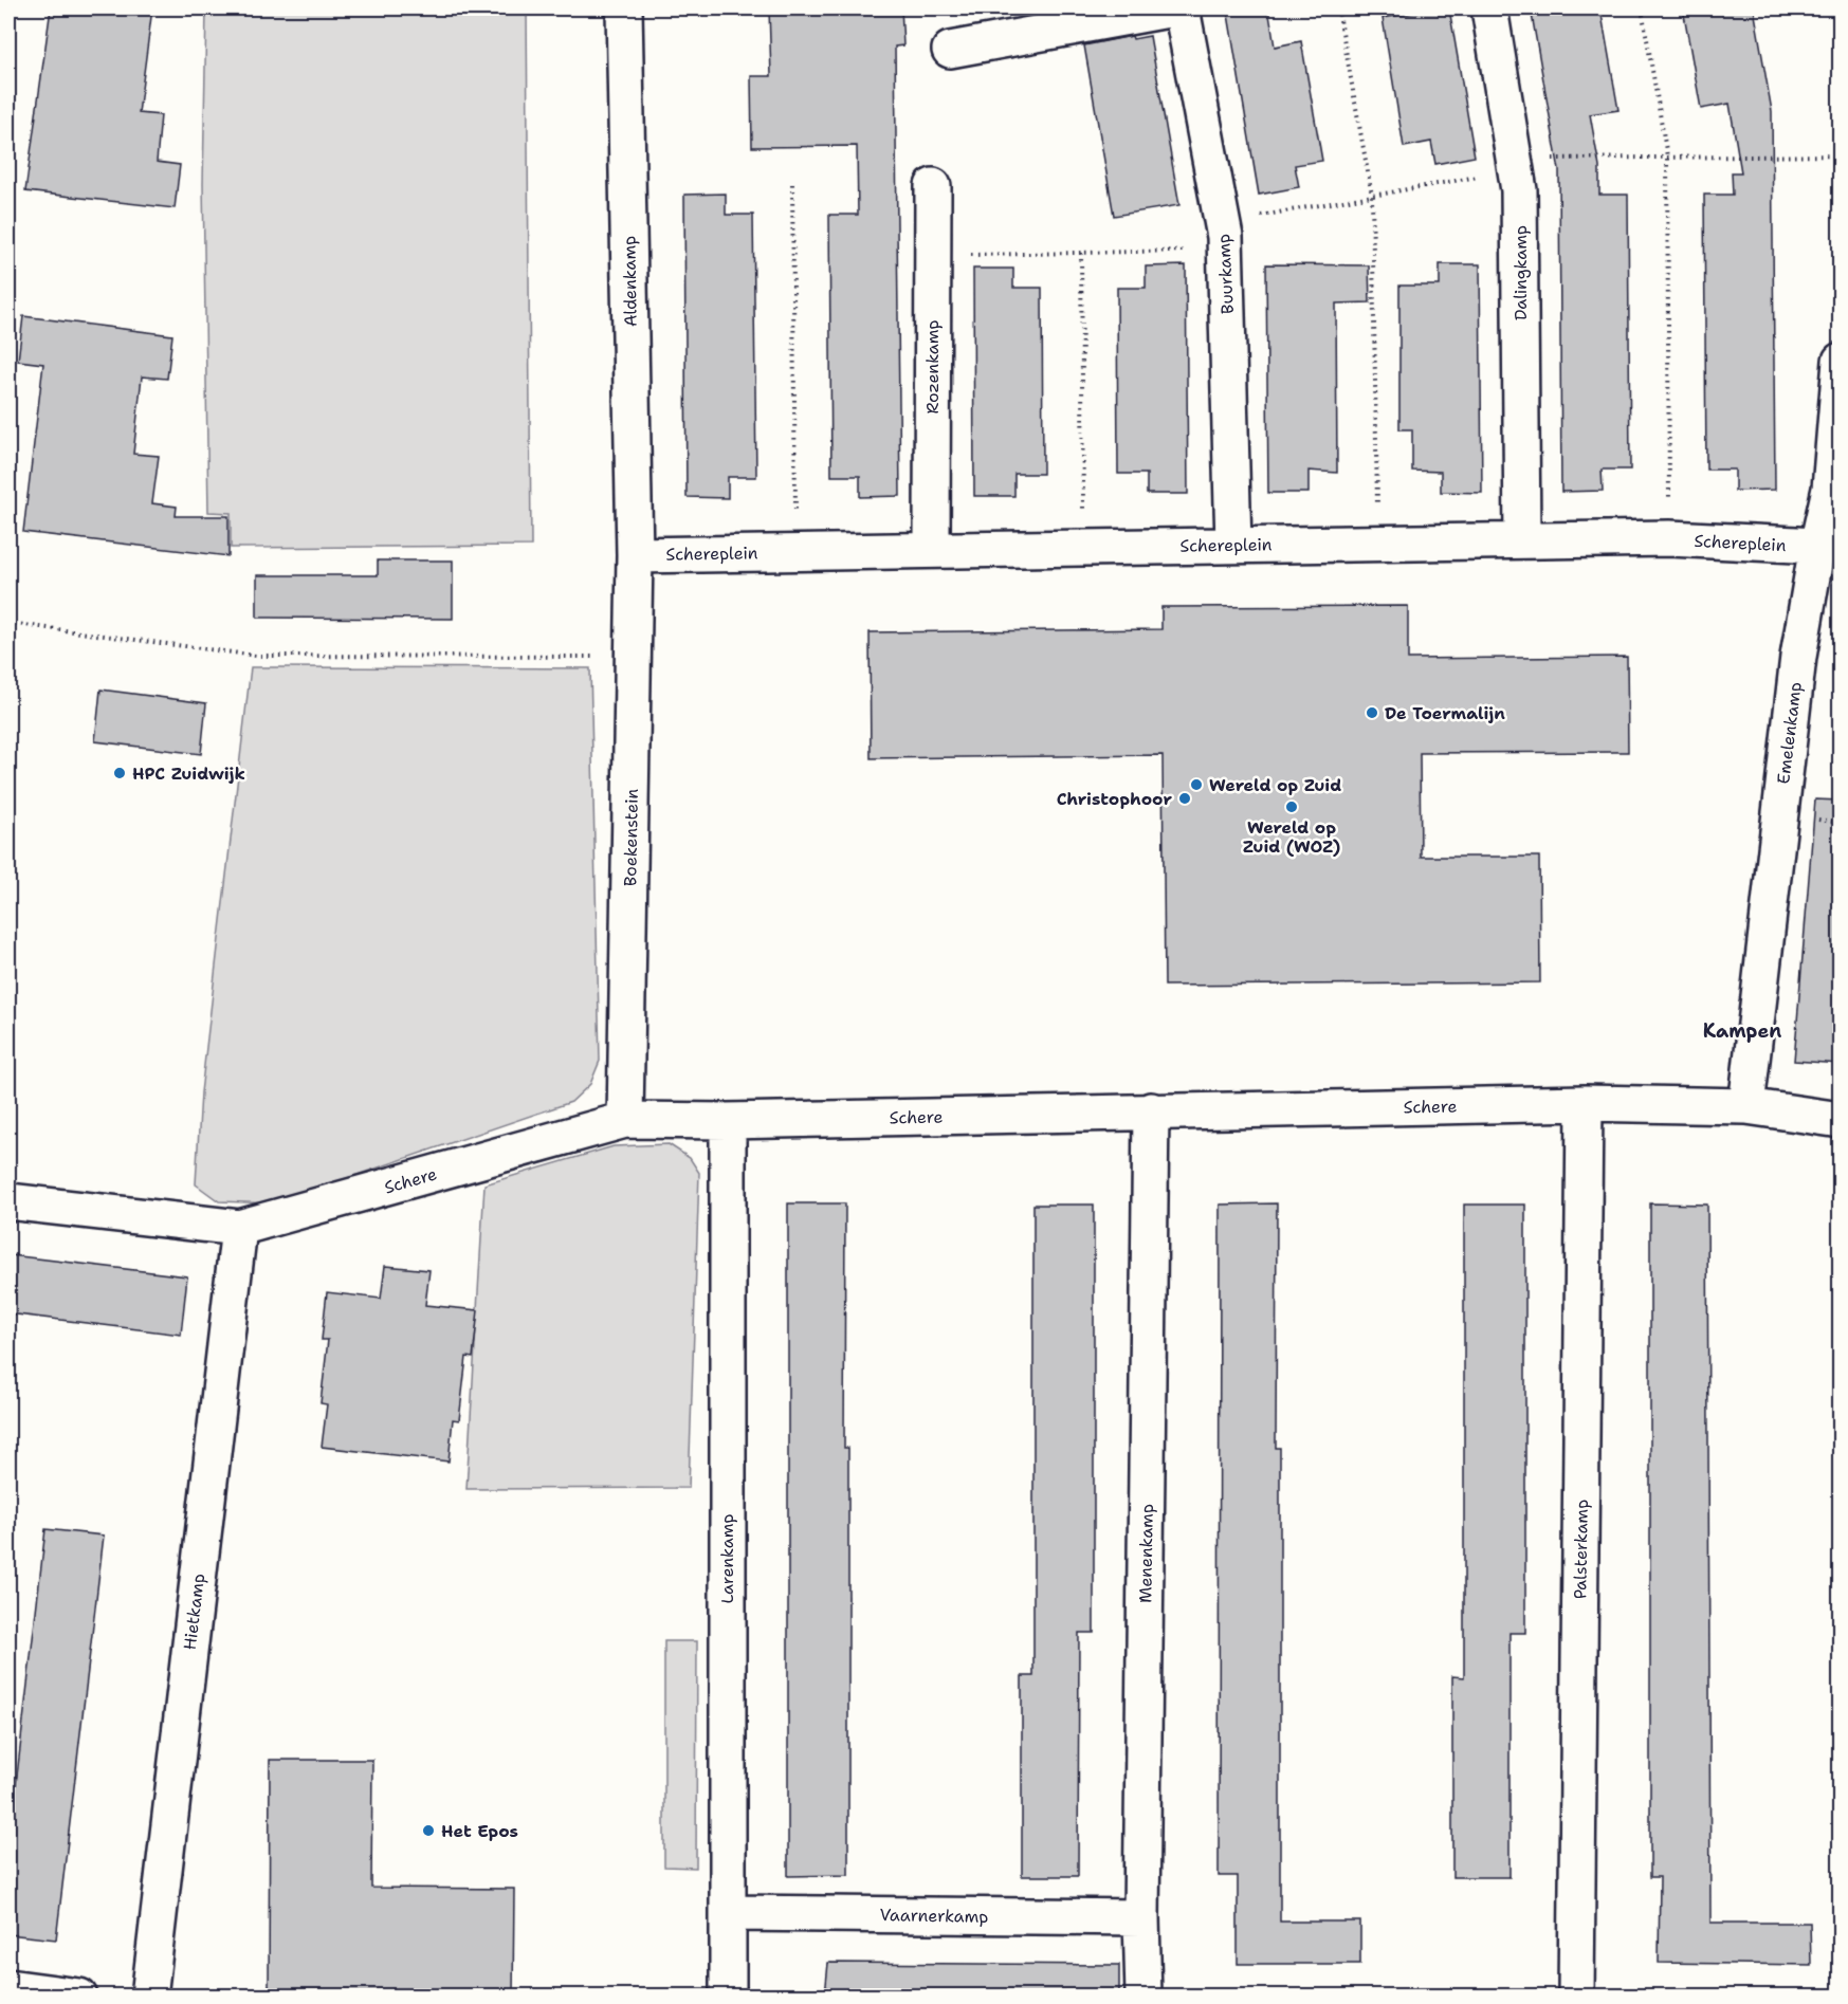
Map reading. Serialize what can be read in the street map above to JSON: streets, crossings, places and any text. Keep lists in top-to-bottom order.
{
  "streets": {
    "street": [
      "Dalingkamp",
      "Buurkamp",
      "Aldenkamp",
      "Rozenkamp",
      "Schereplein",
      "Emelenkamp",
      "Boekenstein",
      "Schere",
      "Palsterkamp",
      "Menenkamp",
      "Larenkamp",
      "Hietkamp",
      "Vaarnerkamp"
    ]
  },
  "crossings": [
    ["Dalingkamp", "Schereplein"],
    ["Buurkamp", "Schereplein"],
    ["Aldenkamp", "Schereplein"],
    ["Aldenkamp", "Boekenstein"],
    ["Rozenkamp", "Schereplein"],
    ["Schereplein", "Emelenkamp"],
    ["Schereplein", "Boekenstein"],
    ["Emelenkamp", "Schere"],
    ["Boekenstein", "Schere"],
    ["Schere", "Palsterkamp"],
    ["Schere", "Menenkamp"],
    ["Schere", "Larenkamp"],
    ["Schere", "Hietkamp"],
    ["Menenkamp", "Vaarnerkamp"],
    ["Larenkamp", "Vaarnerkamp"]
  ],
  "districts": ["Kampen"],
  "places": [
    "De Toermalijn",
    "HPC Zuidwijk",
    "Wereld op Zuid",
    "Christophoor",
    "Wereld op Zuid (WOZ)",
    "Het Epos"
  ]
}
